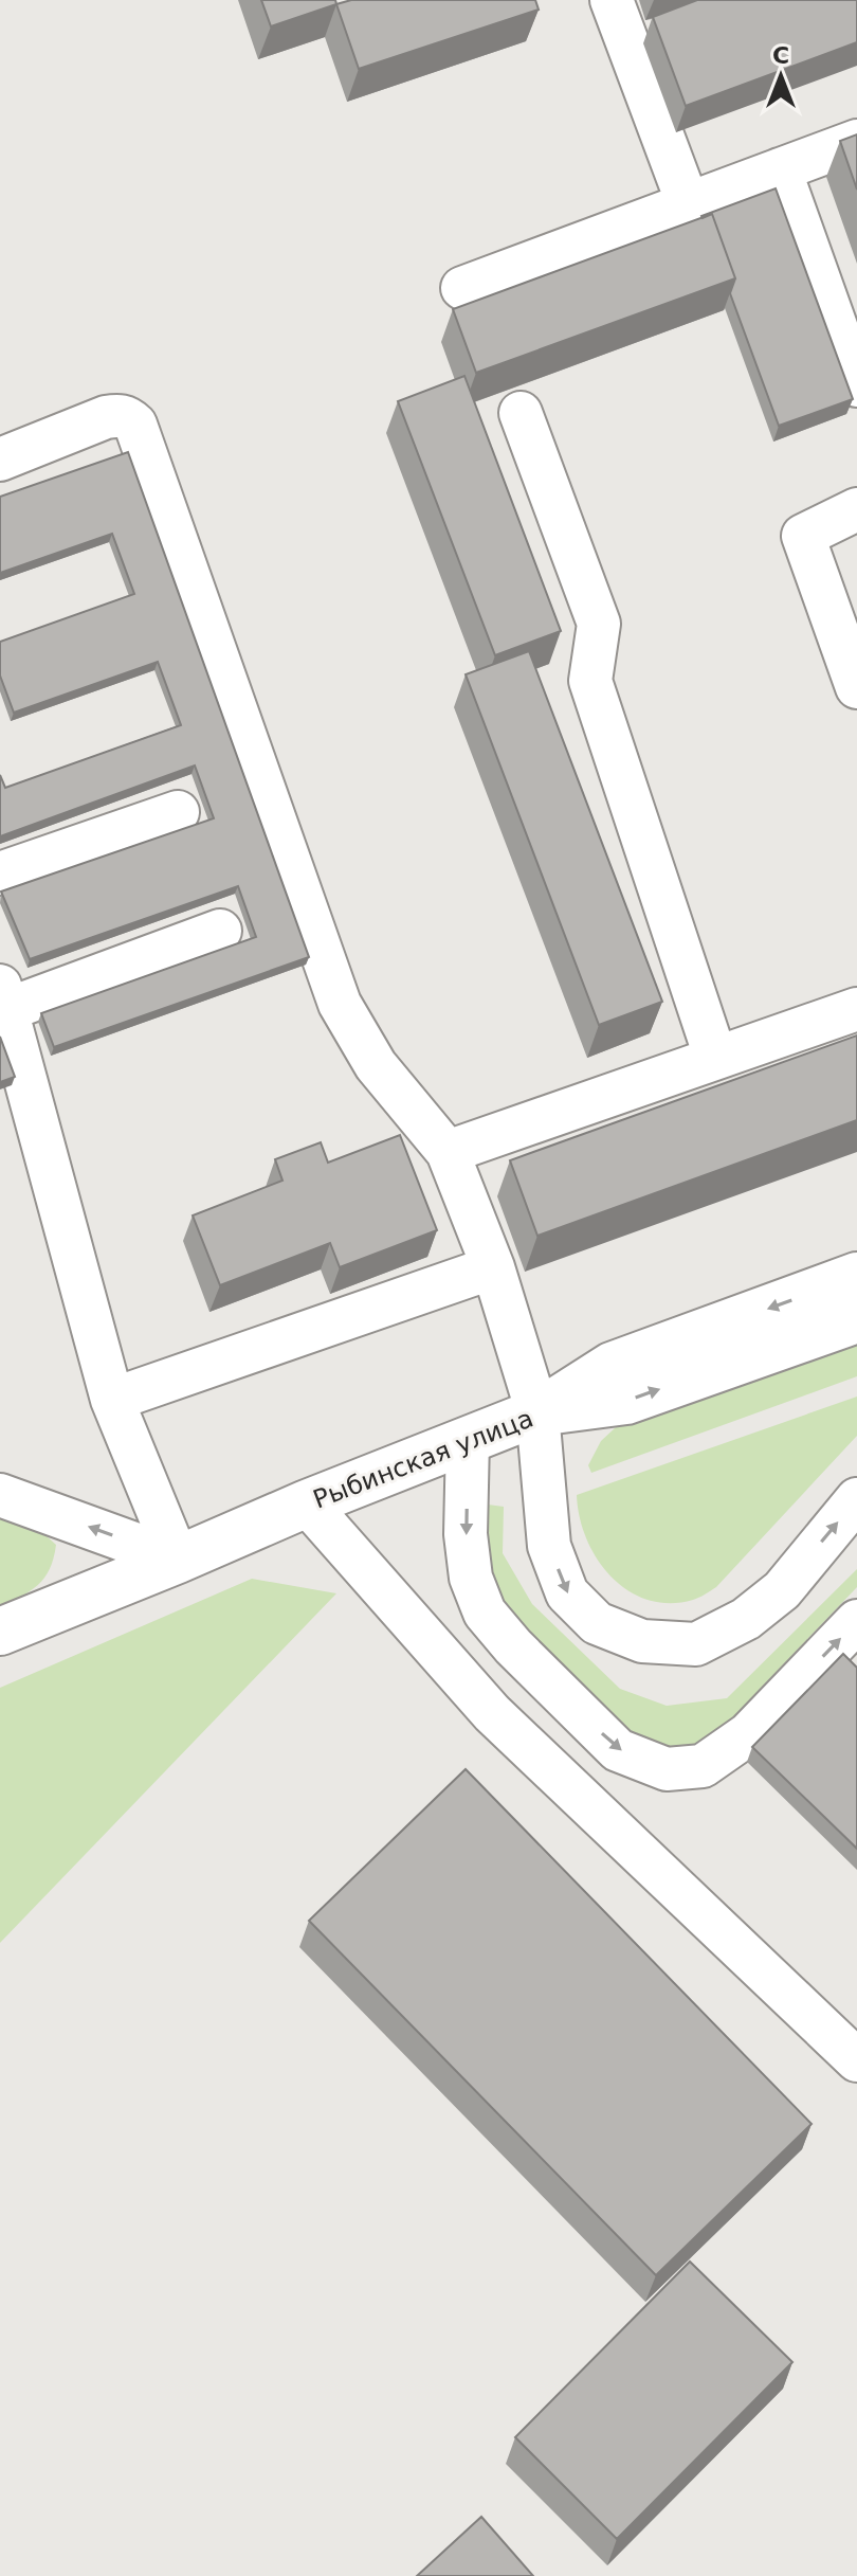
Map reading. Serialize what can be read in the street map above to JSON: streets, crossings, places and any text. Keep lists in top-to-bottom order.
{
  "streets": {
    "main road": ["Рыбинская улица"]
  },
  "north": "top"
}
